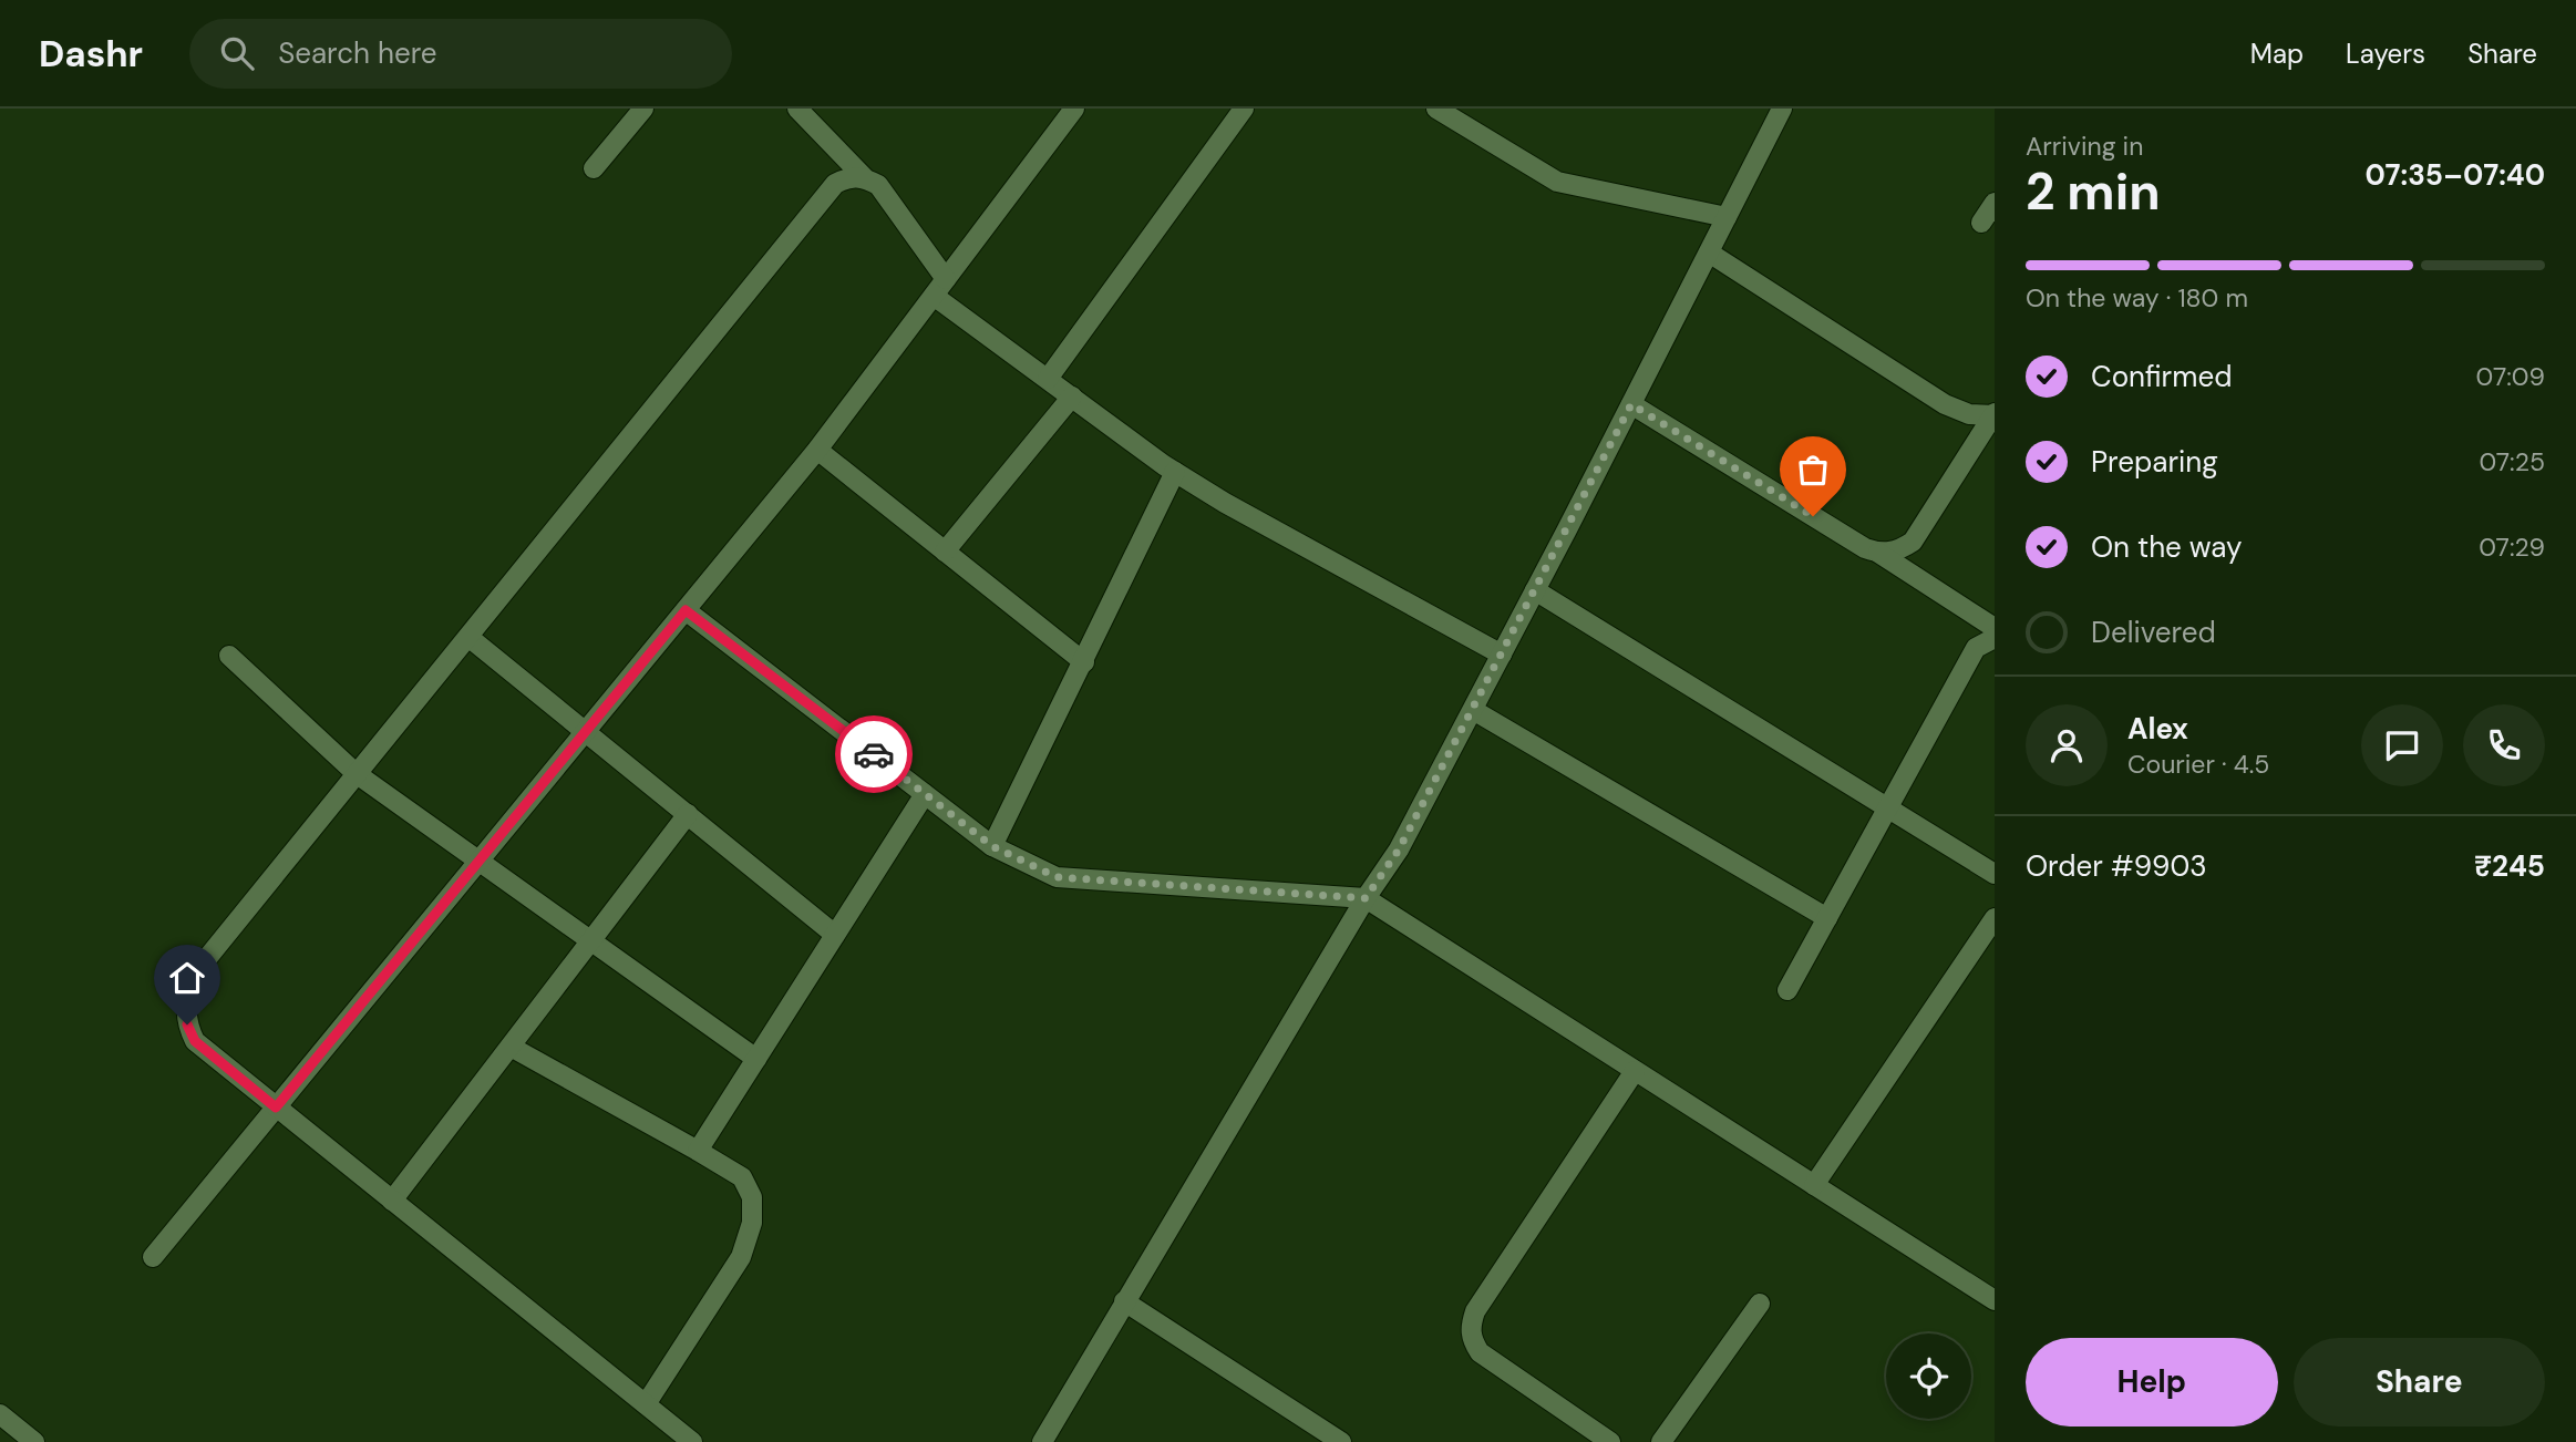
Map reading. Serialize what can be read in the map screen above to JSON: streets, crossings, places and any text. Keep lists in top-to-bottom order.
{
  "page": {
    "header": "Dashr",
    "search": "Search here",
    "nav": ["Map", "Layers", "Share"],
    "heading": ["2 min", "Arriving in", "07:35–07:40"],
    "panel": [
      "Alex",
      "Courier · 4.5",
      "Order #9903",
      "₹245"
    ],
    "bar": "On the way · 180 m",
    "list": [
      ["Confirmed", "07:09"],
      ["Preparing", "07:25"],
      ["On the way", "07:29"],
      "Delivered"
    ],
    "buttons": ["Help", "Share"]
  }
}
